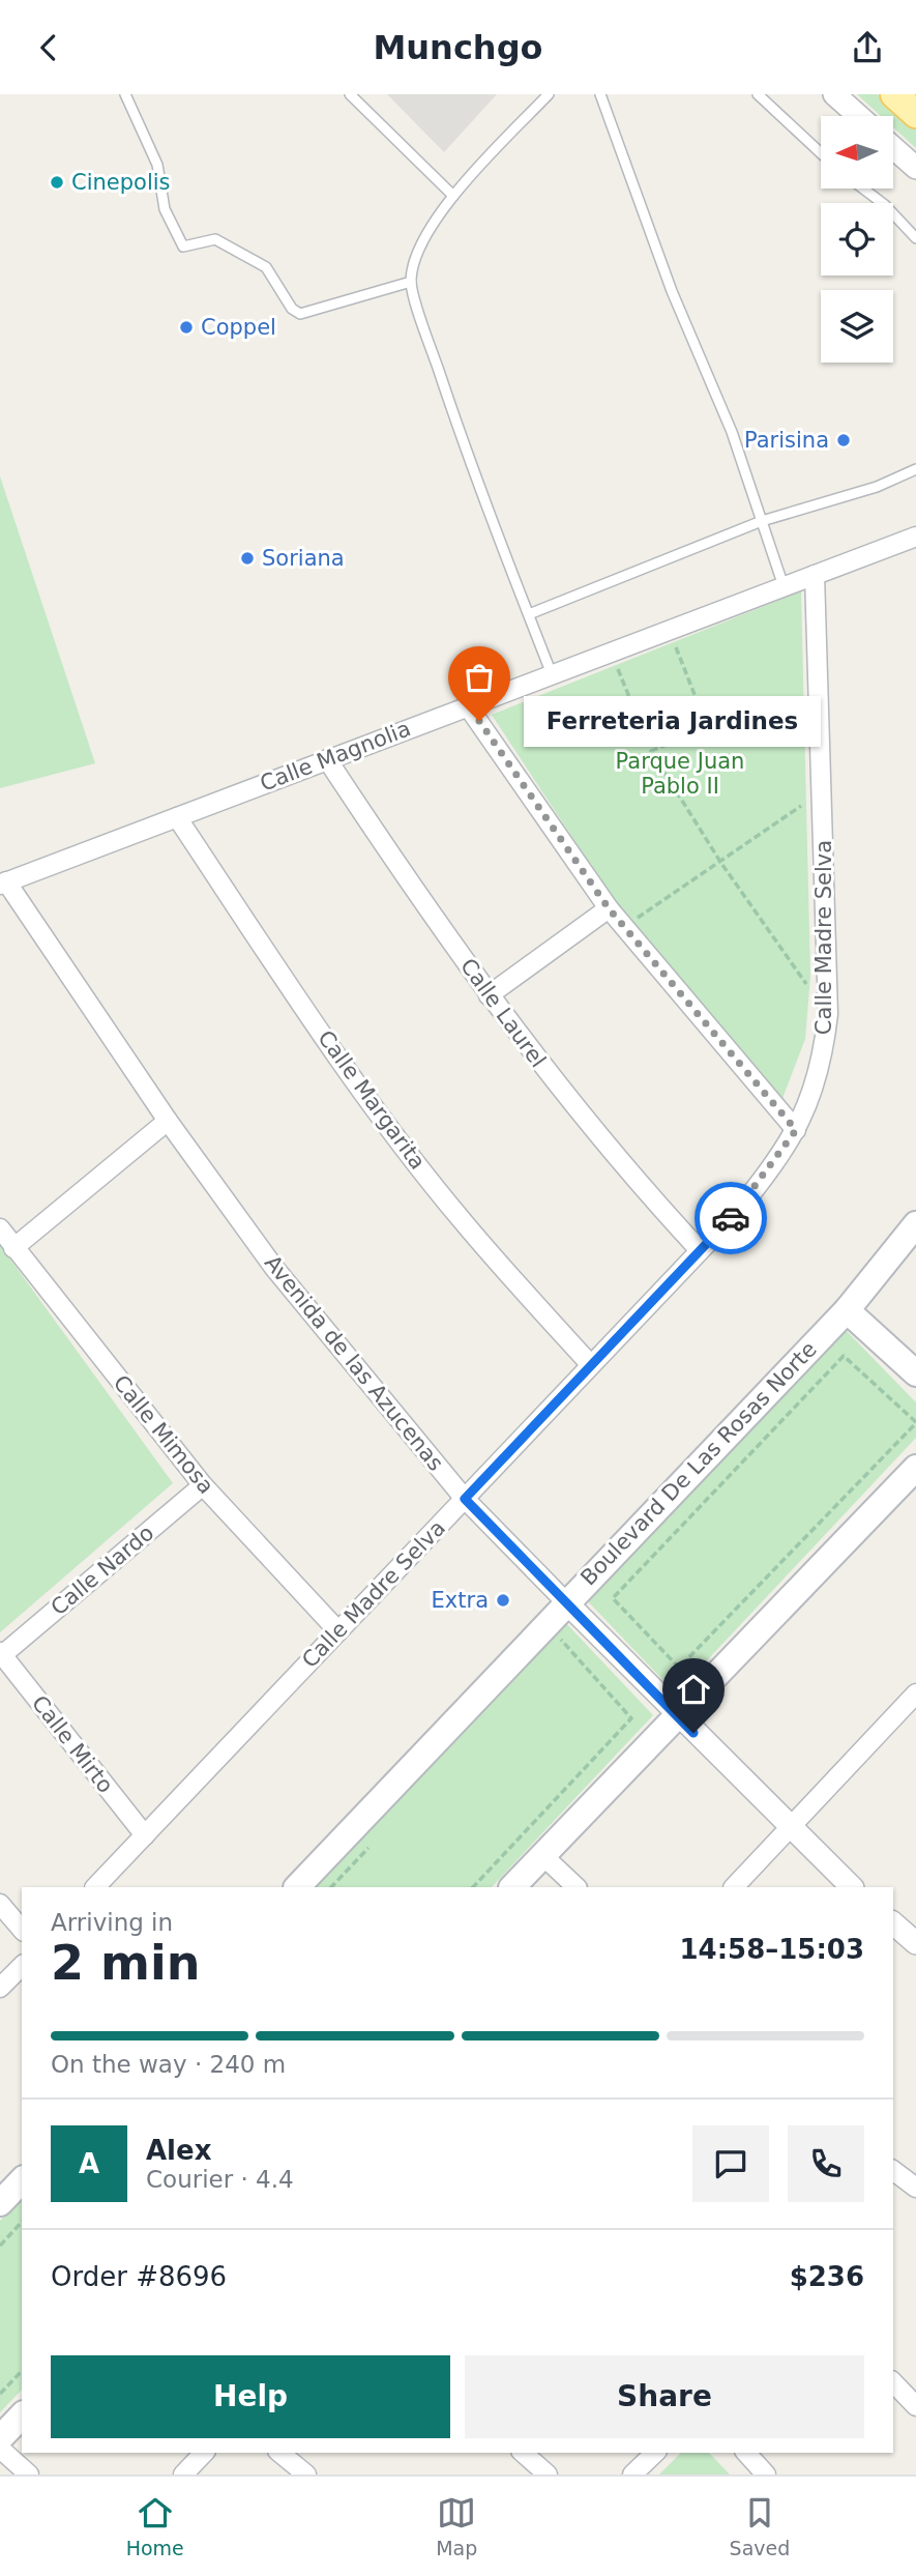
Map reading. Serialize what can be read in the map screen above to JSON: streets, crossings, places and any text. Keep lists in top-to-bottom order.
{
  "streets": {
    "main road": ["Boulevard De Las Rosas Norte"],
    "street": [
      "Calle Magnolia",
      "Calle Madre Selva",
      "Calle Laurel",
      "Calle Margarita",
      "Avenida de las Azucenas",
      "Calle Mimosa",
      "Calle Nardo",
      "Calle Mirto"
    ]
  },
  "crossings": [
    ["Calle Magnolia", "Calle Madre Selva"],
    ["Calle Magnolia", "Calle Laurel"],
    ["Calle Magnolia", "Calle Margarita"],
    ["Calle Magnolia", "Avenida de las Azucenas"],
    ["Calle Madre Selva", "Calle Laurel"],
    ["Calle Madre Selva", "Calle Margarita"],
    ["Calle Madre Selva", "Avenida de las Azucenas"],
    ["Calle Madre Selva", "Calle Mimosa"],
    ["Calle Madre Selva", "Calle Mirto"],
    ["Avenida de las Azucenas", "Boulevard De Las Rosas Norte"],
    ["Calle Mimosa", "Calle Nardo"],
    ["Calle Nardo", "Calle Mirto"]
  ],
  "parks": ["Parque Juan Pablo II"],
  "places": [
    "Cinepolis",
    "Coppel",
    "Parisina",
    "Soriana",
    "Ferreteria Jardines",
    "Extra"
  ],
  "north": "left",
  "page": {
    "header": "Munchgo",
    "bubble": "Ferreteria Jardines",
    "heading": ["2 min", "Arriving in", "14:58–15:03"],
    "panel": [
      "Alex",
      "Courier · 4.4",
      "Order #8696",
      "$236"
    ],
    "bar": "On the way · 240 m",
    "round": "A",
    "buttons": ["Help", "Share"],
    "tabs": ["Home", "Map", "Saved"]
  }
}
